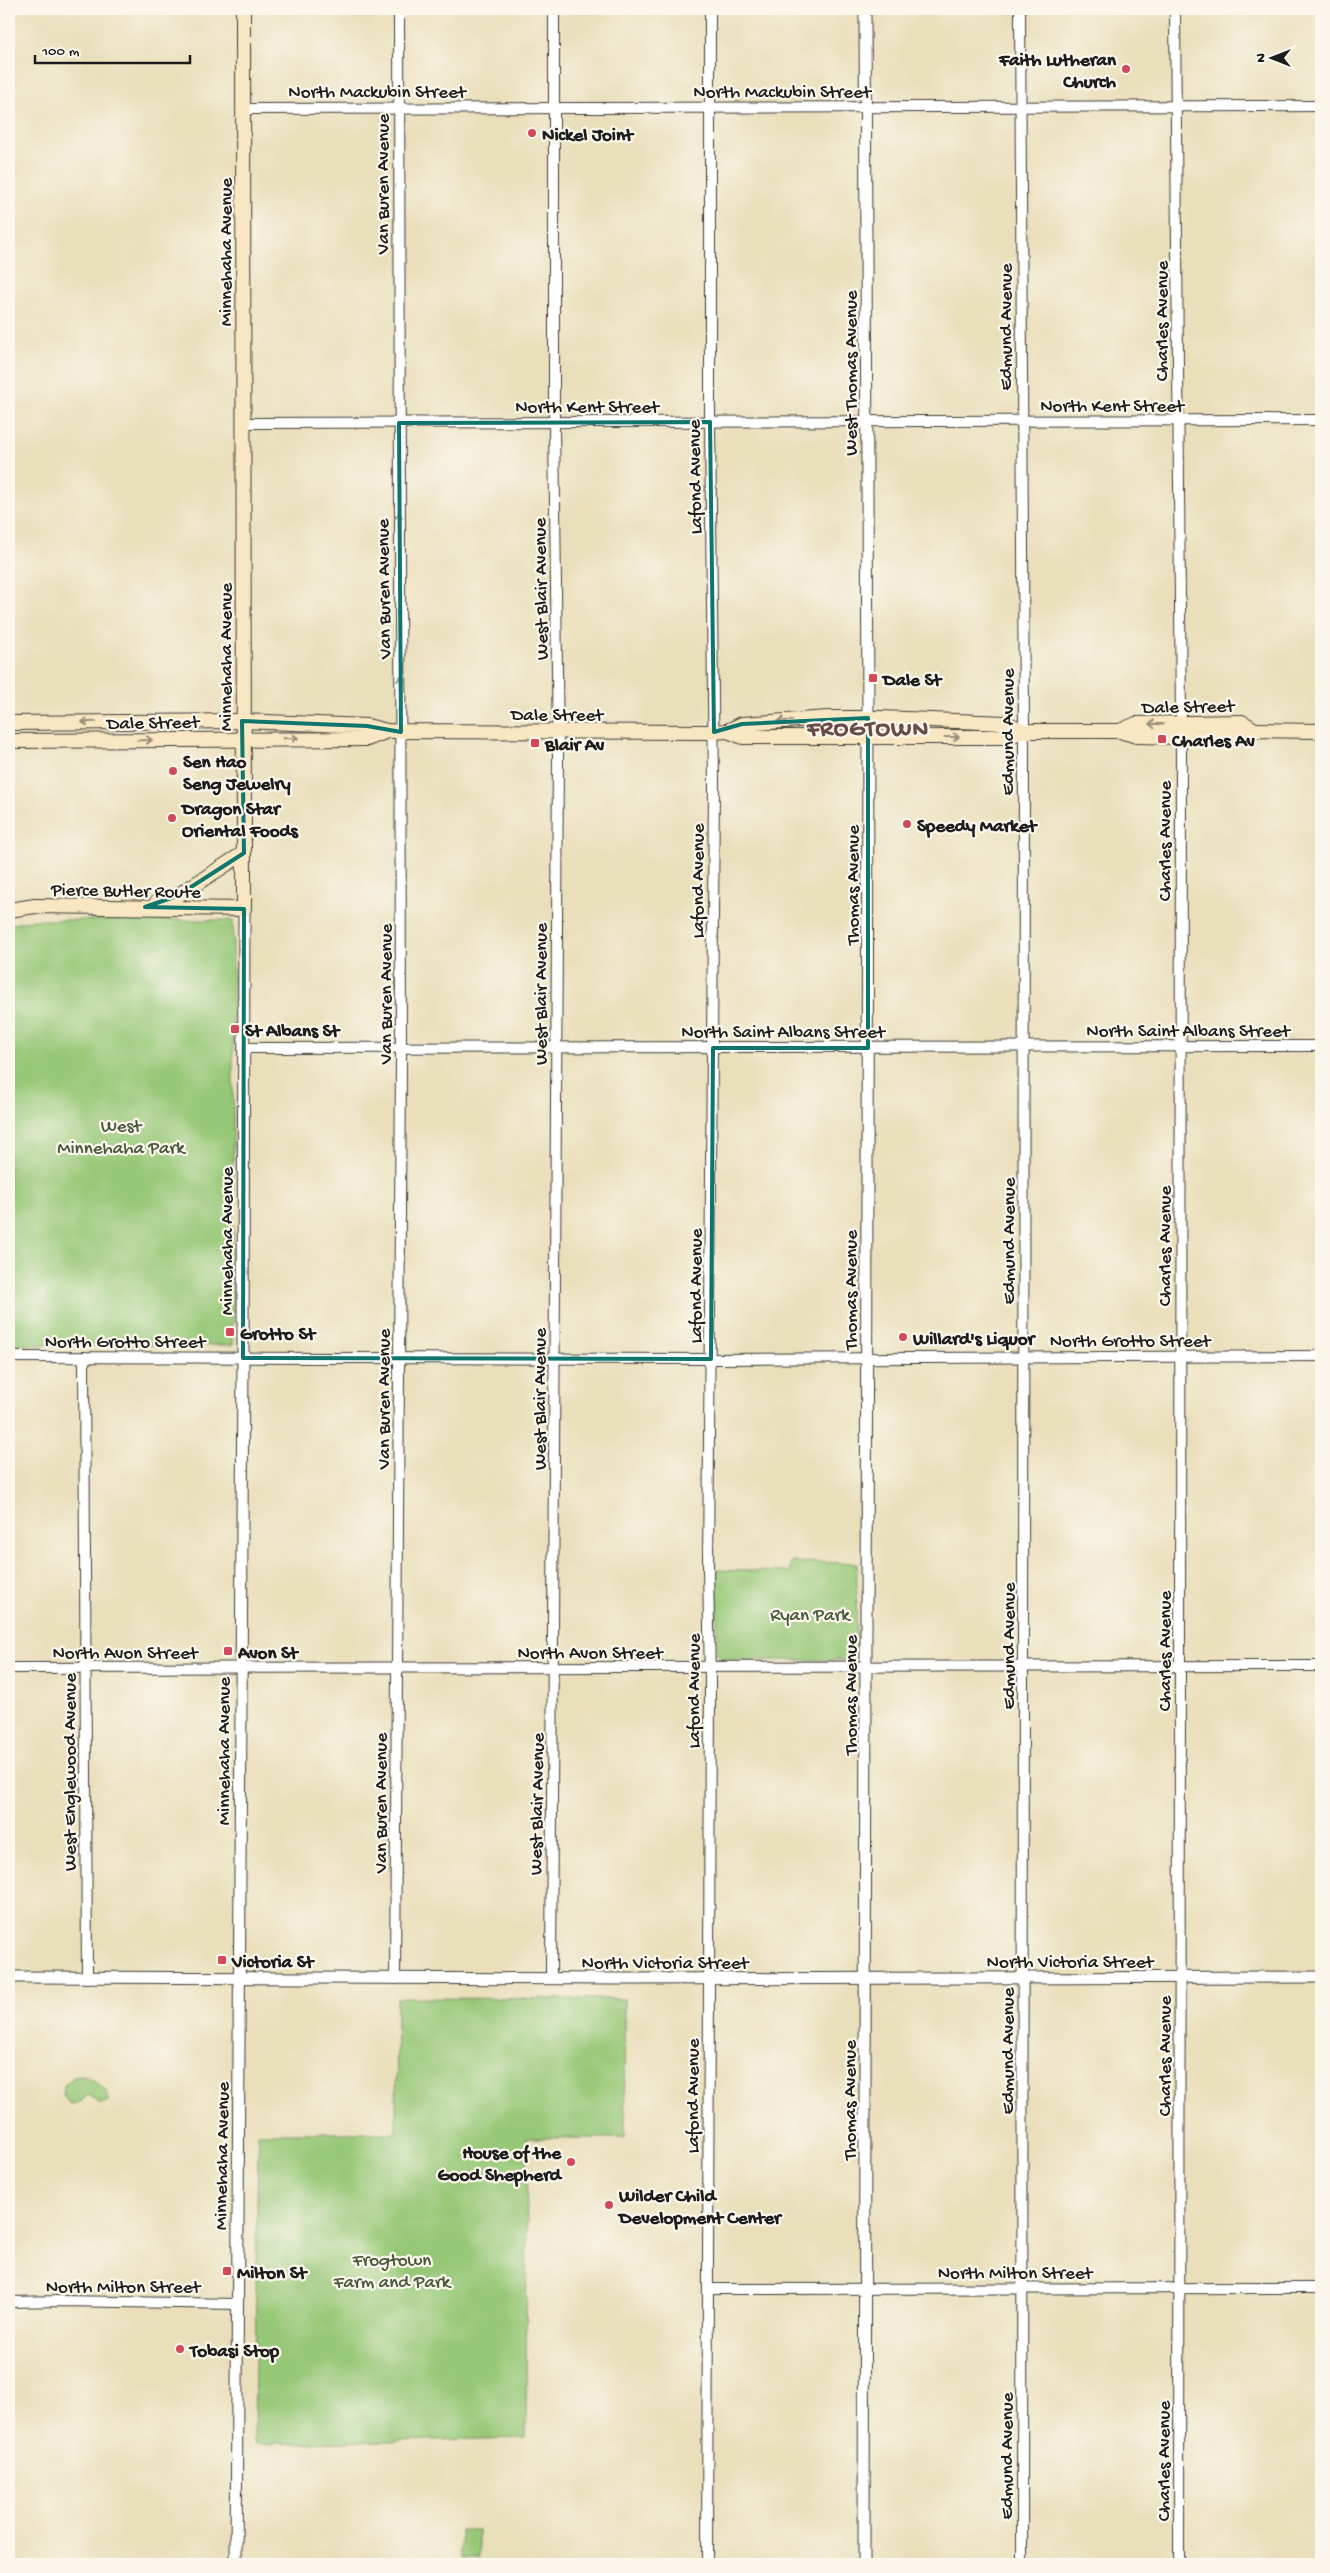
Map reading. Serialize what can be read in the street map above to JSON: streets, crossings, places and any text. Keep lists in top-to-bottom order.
{
  "streets": {
    "main road": ["Minnehaha Avenue", "Dale Street", "Pierce Butler Route"],
    "street": [
      "North Mackubin Street",
      "Van Buren Avenue",
      "Charles Avenue",
      "Edmund Avenue",
      "West Thomas Avenue",
      "North Kent Street",
      "Lafond Avenue",
      "West Blair Avenue",
      "Thomas Avenue",
      "North Saint Albans Street",
      "North Grotto Street",
      "North Avon Street",
      "West Englewood Avenue",
      "North Victoria Street",
      "North Milton Street"
    ]
  },
  "crossings": [
    ["North Mackubin Street", "Van Buren Avenue"],
    ["North Mackubin Street", "Minnehaha Avenue"],
    ["North Mackubin Street", "Charles Avenue"],
    ["North Mackubin Street", "Edmund Avenue"],
    ["North Mackubin Street", "West Thomas Avenue"],
    ["North Mackubin Street", "Lafond Avenue"],
    ["North Mackubin Street", "West Blair Avenue"],
    ["Van Buren Avenue", "North Kent Street"],
    ["Van Buren Avenue", "Dale Street"],
    ["Van Buren Avenue", "North Saint Albans Street"],
    ["Van Buren Avenue", "North Grotto Street"],
    ["Van Buren Avenue", "North Avon Street"],
    ["Van Buren Avenue", "North Victoria Street"],
    ["Minnehaha Avenue", "North Kent Street"],
    ["Minnehaha Avenue", "Dale Street"],
    ["Minnehaha Avenue", "Pierce Butler Route"],
    ["Minnehaha Avenue", "North Saint Albans Street"],
    ["Minnehaha Avenue", "North Grotto Street"],
    ["Minnehaha Avenue", "North Avon Street"],
    ["Minnehaha Avenue", "North Victoria Street"],
    ["Minnehaha Avenue", "North Milton Street"],
    ["Charles Avenue", "North Kent Street"],
    ["Charles Avenue", "Dale Street"],
    ["Charles Avenue", "North Saint Albans Street"],
    ["Charles Avenue", "North Grotto Street"],
    ["Charles Avenue", "North Avon Street"],
    ["Charles Avenue", "North Victoria Street"],
    ["Charles Avenue", "North Milton Street"],
    ["Edmund Avenue", "North Kent Street"],
    ["Edmund Avenue", "Dale Street"],
    ["Edmund Avenue", "North Saint Albans Street"],
    ["Edmund Avenue", "North Grotto Street"],
    ["Edmund Avenue", "North Avon Street"],
    ["Edmund Avenue", "North Victoria Street"],
    ["Edmund Avenue", "North Milton Street"],
    ["West Thomas Avenue", "North Kent Street"],
    ["West Thomas Avenue", "Dale Street"],
    ["West Thomas Avenue", "Thomas Avenue"],
    ["North Kent Street", "Lafond Avenue"],
    ["North Kent Street", "West Blair Avenue"],
    ["Lafond Avenue", "Dale Street"],
    ["Lafond Avenue", "North Saint Albans Street"],
    ["Lafond Avenue", "North Grotto Street"],
    ["Lafond Avenue", "North Avon Street"],
    ["Lafond Avenue", "North Victoria Street"],
    ["Lafond Avenue", "North Milton Street"],
    ["West Blair Avenue", "Dale Street"],
    ["West Blair Avenue", "North Saint Albans Street"],
    ["West Blair Avenue", "North Grotto Street"],
    ["West Blair Avenue", "North Avon Street"],
    ["West Blair Avenue", "North Victoria Street"],
    ["Dale Street", "Thomas Avenue"],
    ["Thomas Avenue", "North Saint Albans Street"],
    ["Thomas Avenue", "North Grotto Street"],
    ["Thomas Avenue", "North Avon Street"],
    ["Thomas Avenue", "North Victoria Street"],
    ["Thomas Avenue", "North Milton Street"],
    ["North Grotto Street", "West Englewood Avenue"],
    ["North Avon Street", "West Englewood Avenue"],
    ["West Englewood Avenue", "North Victoria Street"]
  ],
  "districts": ["FROGTOWN"],
  "parks": ["West Minnehaha Park", "Ryan Park", "Frogtown Farm and Park"],
  "places": {
    "other": [
      "Faith Lutheran Church",
      "Nickel Joint",
      "Sen Hao Seng Jewelry",
      "Dragon Star Oriental Foods",
      "Speedy Market",
      "Willard's Liquor",
      "House of the Good Shepherd",
      "Wilder Child Development Center",
      "Tobasi Stop"
    ],
    "transit": [
      "Dale St",
      "Charles Av",
      "Blair Av",
      "St Albans St",
      "Grotto St",
      "Avon St",
      "Victoria St",
      "Milton St"
    ]
  },
  "scale_bar": "100 m",
  "north": "left"
}
